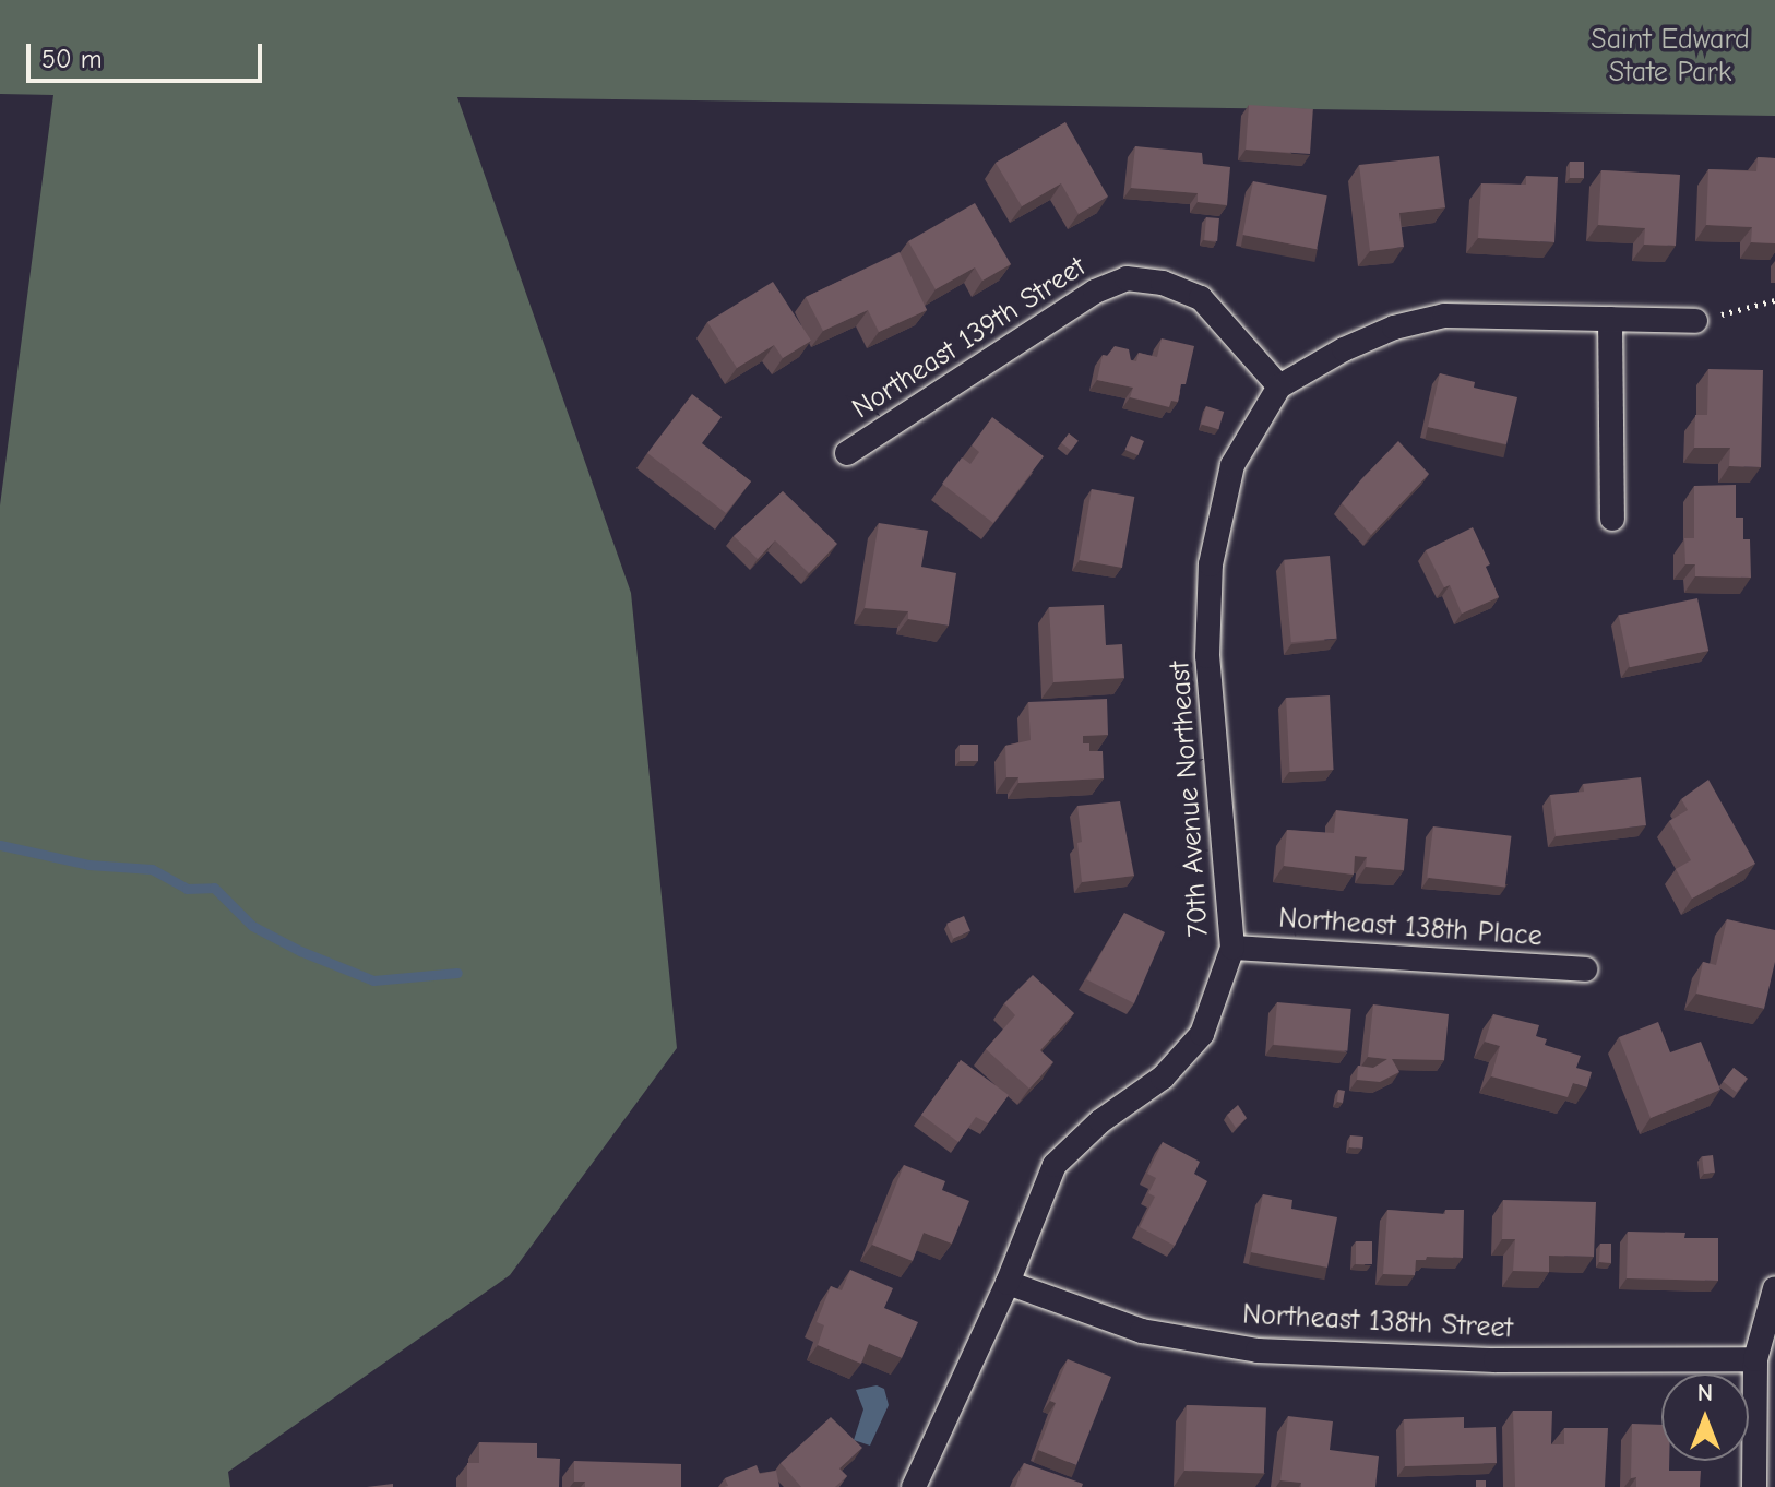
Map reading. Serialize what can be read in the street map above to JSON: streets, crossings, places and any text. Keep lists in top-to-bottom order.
{
  "streets": {
    "street": [
      "Northeast 139th Street",
      "70th Avenue Northeast",
      "Northeast 138th Place",
      "Northeast 138th Street"
    ]
  },
  "crossings": [
    ["Northeast 139th Street", "70th Avenue Northeast"],
    ["70th Avenue Northeast", "Northeast 138th Place"],
    ["70th Avenue Northeast", "Northeast 138th Street"]
  ],
  "parks": ["Saint Edward State Park"],
  "scale_bar": "50 m",
  "north": "top"
}
